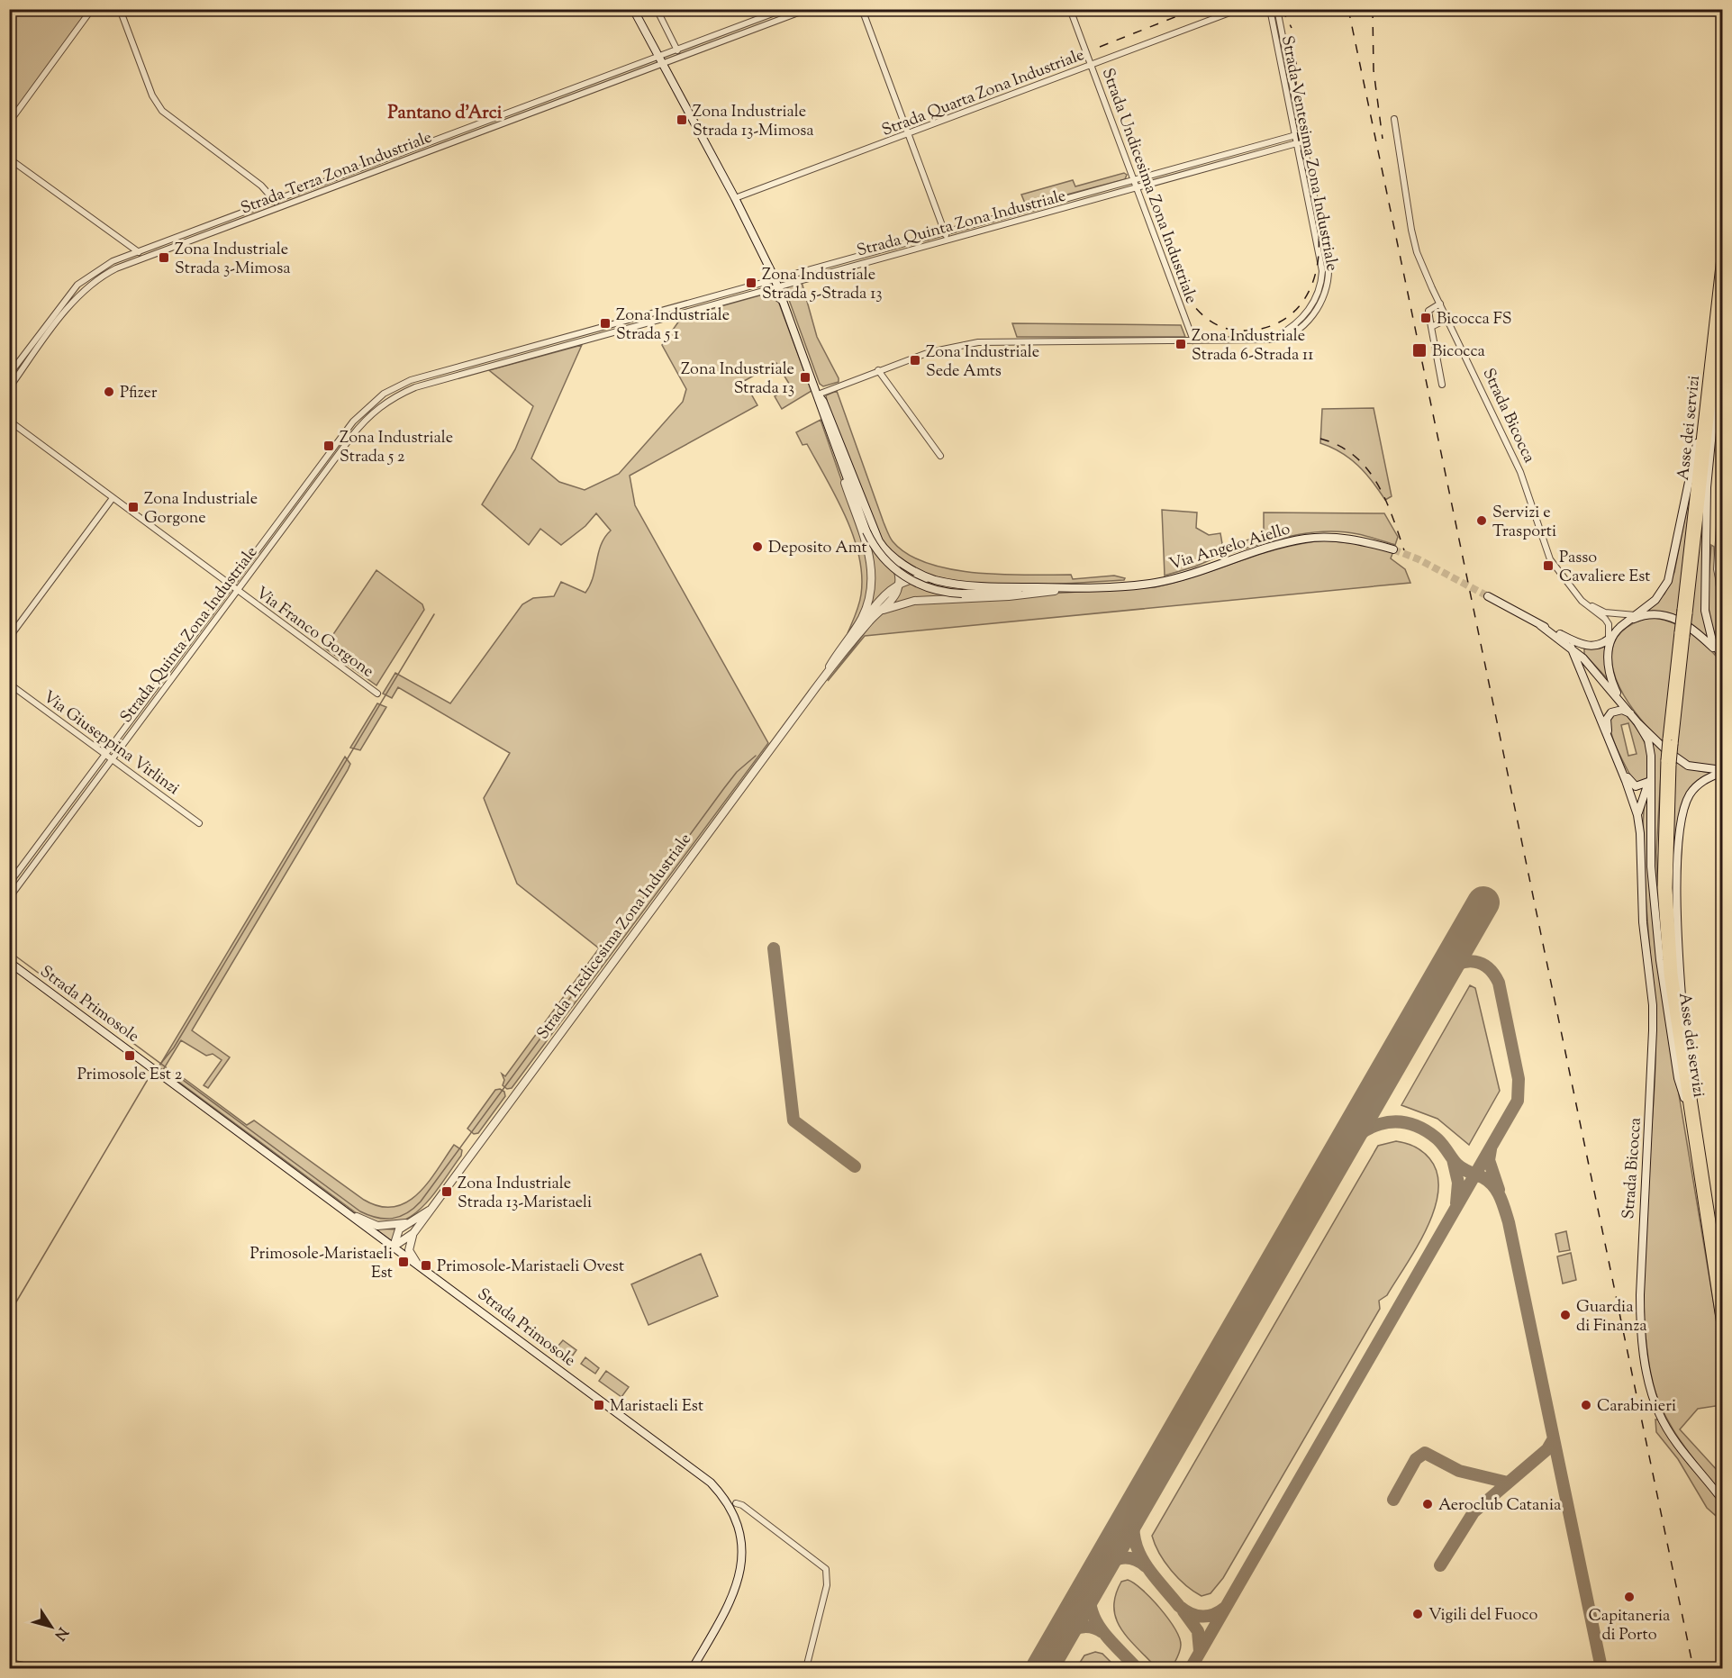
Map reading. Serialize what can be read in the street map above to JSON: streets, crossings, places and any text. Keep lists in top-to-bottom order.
{
  "streets": {
    "main road": [
      "Strada Bicocca",
      "Asse dei servizi",
      "Via Angelo Aiello",
      "Strada Primosole"
    ],
    "street": [
      "Strada Quarta Zona Industriale",
      "Strada Ventesima Zona Industriale",
      "Strada Terza Zona Industriale",
      "Strada Undicesima Zona Industriale",
      "Strada Quinta Zona Industriale",
      "Via Franco Gorgone",
      "Via Giuseppina Virlinzi",
      "Strada Tredicesima Zona Industriale"
    ]
  },
  "crossings": [
    ["Strada Quarta Zona Industriale", "Strada Undicesima Zona Industriale"],
    ["Strada Ventesima Zona Industriale", "Strada Quinta Zona Industriale"],
    ["Strada Undicesima Zona Industriale", "Strada Quinta Zona Industriale"],
    ["Strada Quinta Zona Industriale", "Via Franco Gorgone"],
    ["Strada Quinta Zona Industriale", "Via Giuseppina Virlinzi"]
  ],
  "districts": ["Pantano d'Arci"],
  "places": {
    "transit": [
      "Zona Industriale Strada 13-Mimosa",
      "Zona Industriale Strada 3-Mimosa",
      "Zona Industriale Strada 5-Strada 13",
      "Bicocca FS",
      "Zona Industriale Strada 5 1",
      "Zona Industriale Strada 6-Strada 11",
      "Bicocca",
      "Zona Industriale Sede Amts",
      "Zona Industriale Strada 13",
      "Zona Industriale Strada 5 2",
      "Zona Industriale Gorgone",
      "Passo Cavaliere Est",
      "Primosole Est 2",
      "Zona Industriale Strada 13-Maristaeli",
      "Primosole-Maristaeli Est",
      "Primosole-Maristaeli Ovest",
      "Maristaeli Est"
    ],
    "other": [
      "Pfizer",
      "Servizi e Trasporti",
      "Deposito Amt",
      "Guardia di Finanza",
      "Carabinieri",
      "Aeroclub Catania",
      "Capitaneria di Porto",
      "Vigili del Fuoco"
    ]
  },
  "north": "bottom right"
}
